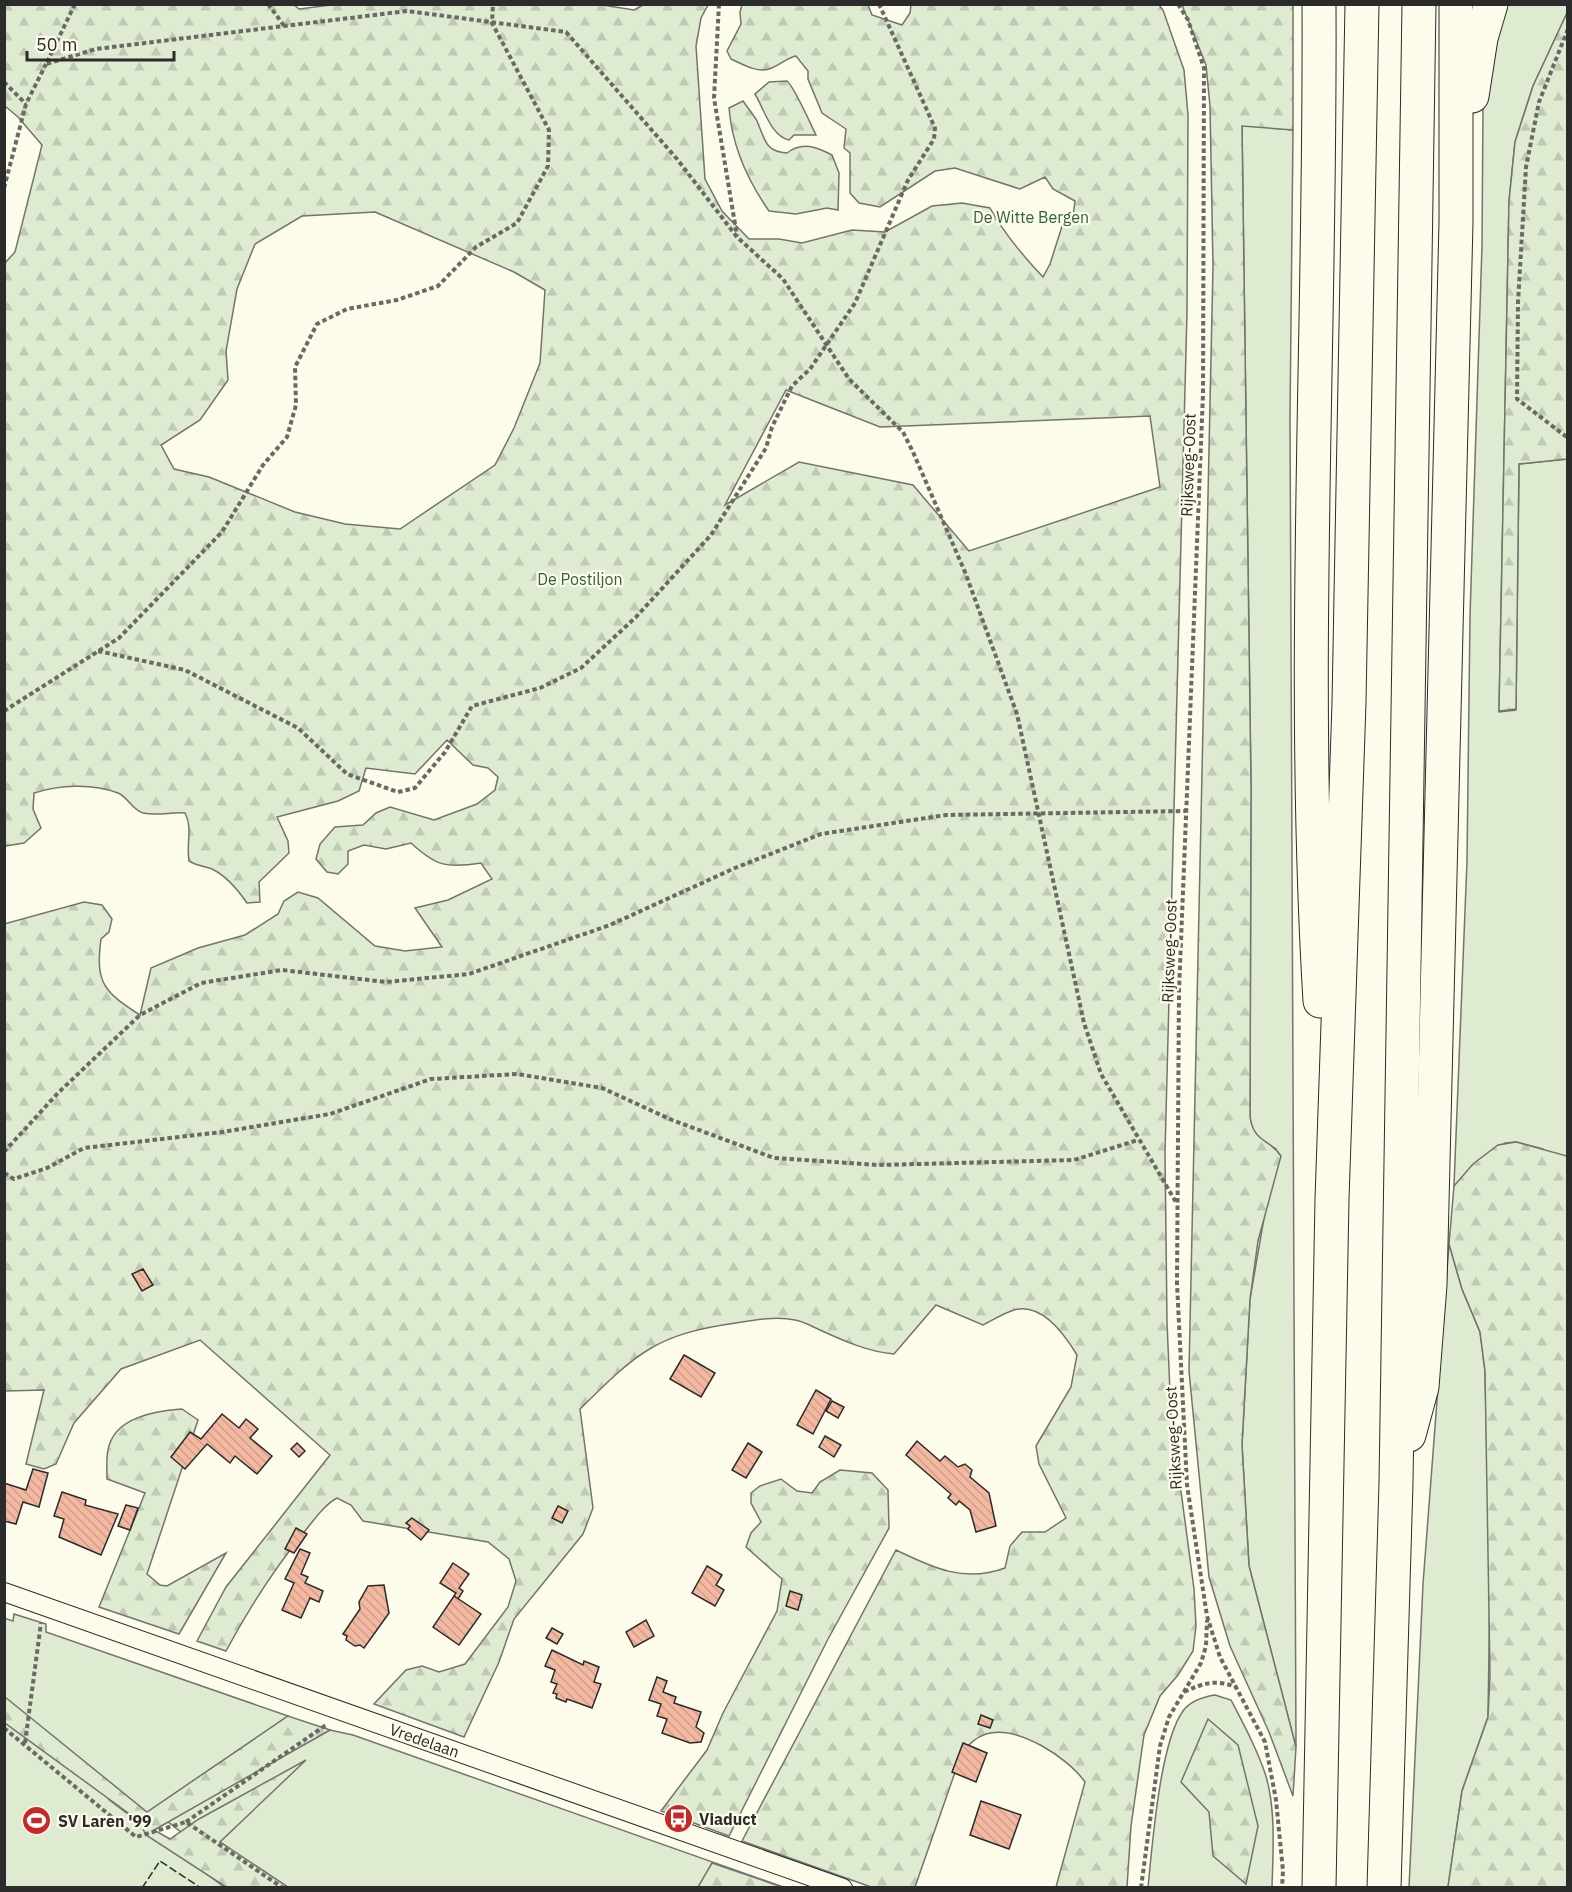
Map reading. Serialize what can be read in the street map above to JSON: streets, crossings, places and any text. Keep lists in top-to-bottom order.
{
  "streets": {
    "street": ["Vredelaan"],
    "path": ["Rijksweg-Oost"]
  },
  "parks": ["De Witte Bergen", "De Postiljon"],
  "places": {
    "bus stop": ["Viaduct"],
    "sports": ["SV Laren '99"]
  },
  "scale_bar": "50 m"
}
